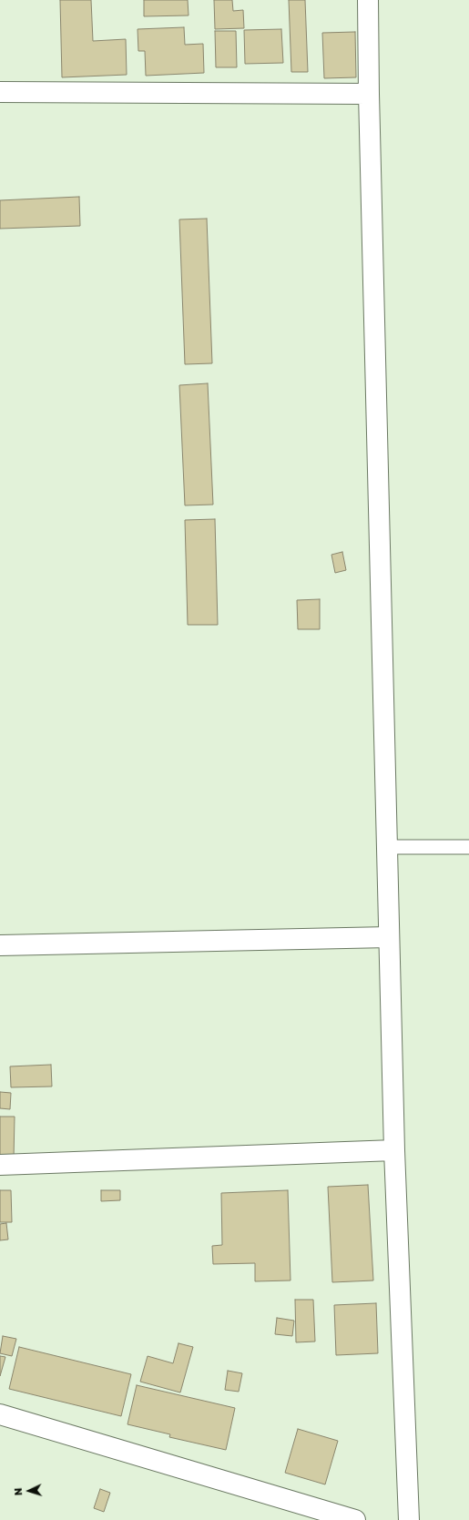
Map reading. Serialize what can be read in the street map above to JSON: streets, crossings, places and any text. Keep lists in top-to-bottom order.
{
  "north": "left"
}
